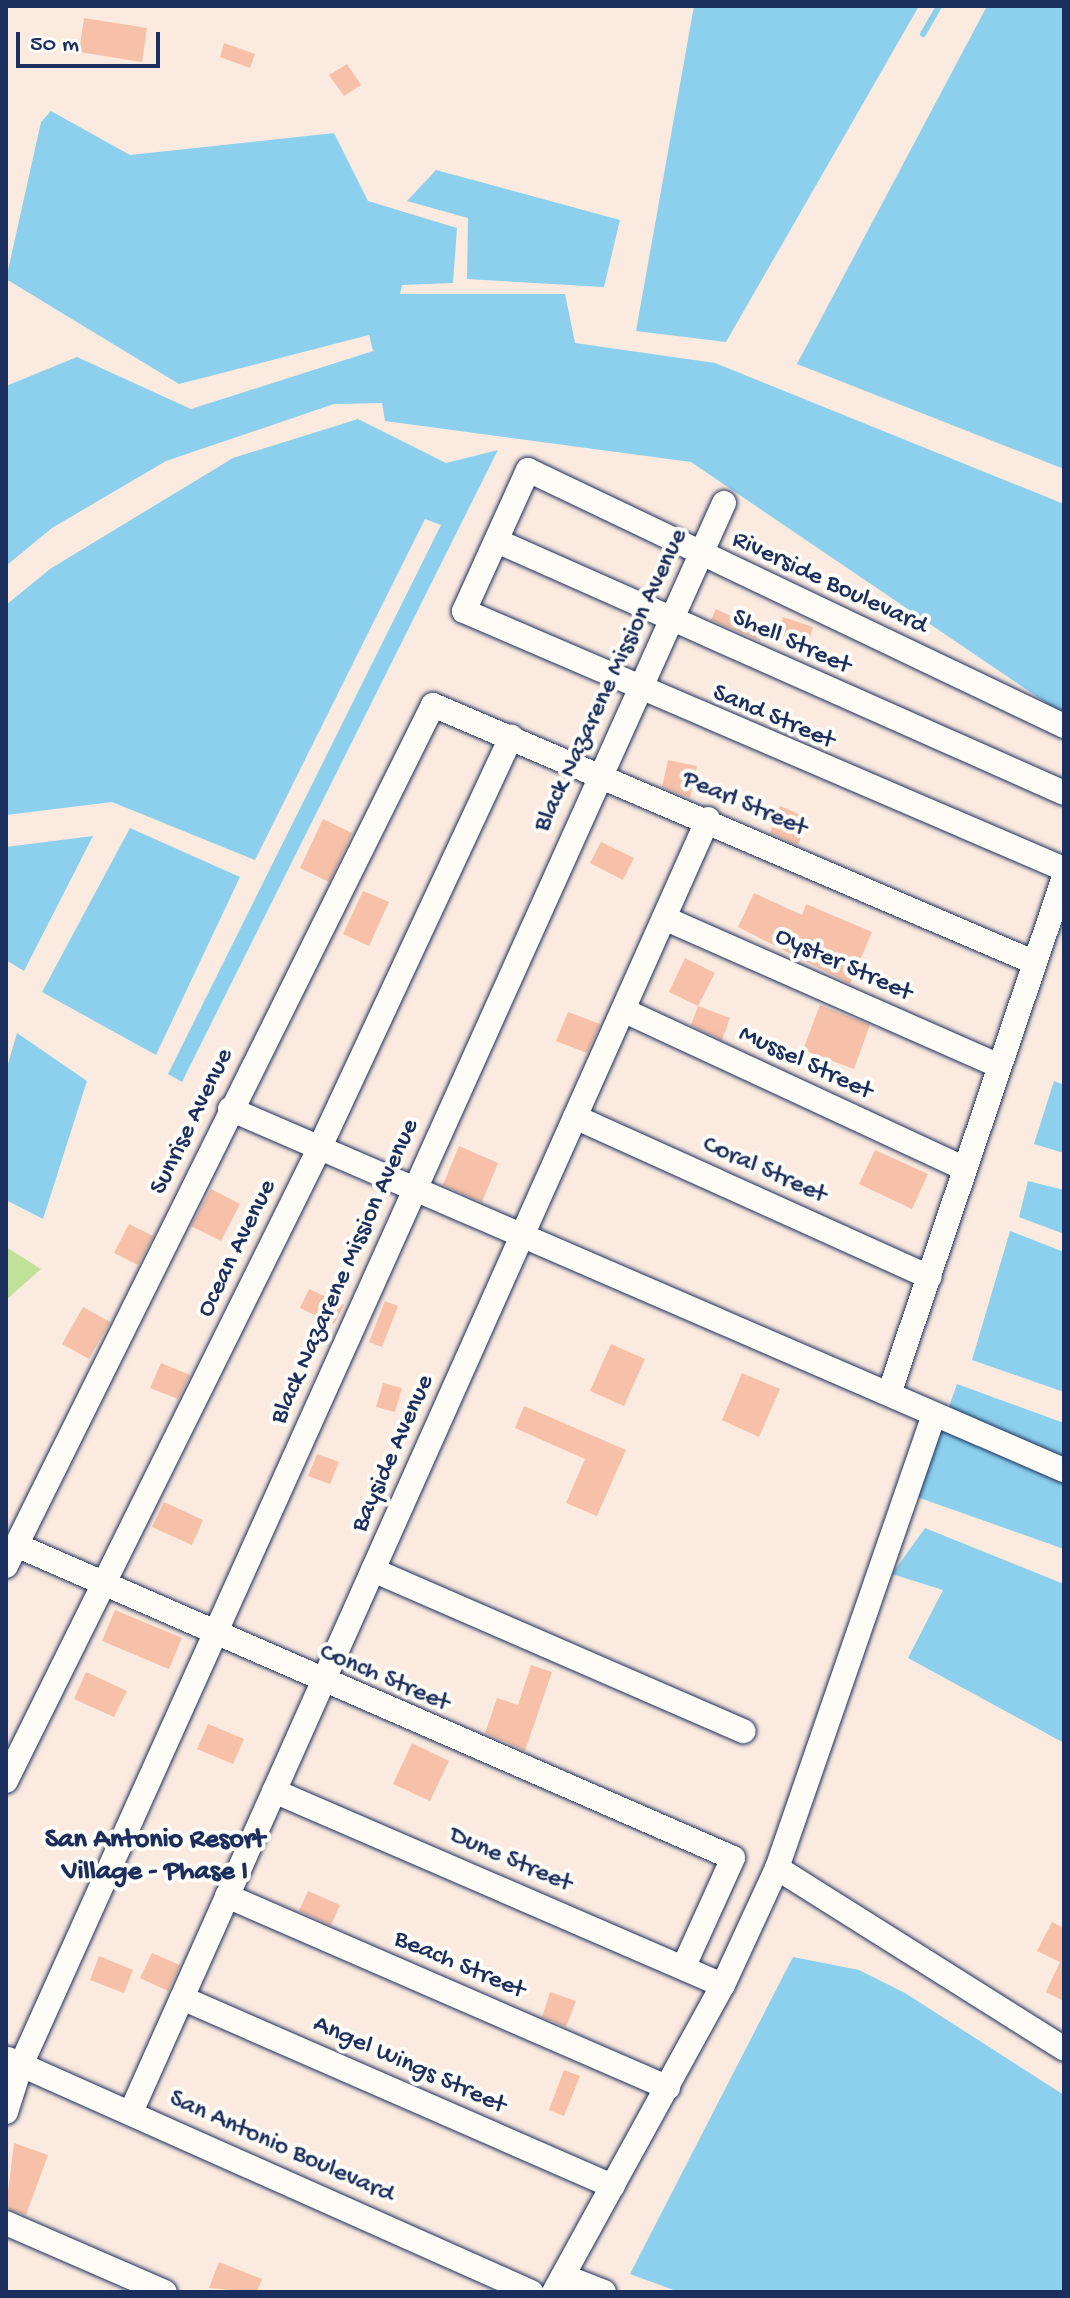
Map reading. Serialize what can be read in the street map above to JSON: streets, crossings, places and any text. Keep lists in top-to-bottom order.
{
  "streets": {
    "street": [
      "Riverside Boulevard",
      "Shell Street",
      "Black Nazarene Mission Avenue",
      "Sand Street",
      "Pearl Street",
      "Oyster Street",
      "Mussel Street",
      "Sunrise Avenue",
      "Coral Street",
      "Ocean Avenue",
      "Bayside Avenue",
      "Conch Street",
      "Dune Street",
      "Beach Street",
      "Angel Wings Street",
      "San Antonio Boulevard"
    ]
  },
  "crossings": [
    ["Riverside Boulevard", "Shell Street"],
    ["Riverside Boulevard", "Black Nazarene Mission Avenue"],
    ["Riverside Boulevard", "Sand Street"],
    ["Shell Street", "Black Nazarene Mission Avenue"],
    ["Shell Street", "Sand Street"],
    ["Black Nazarene Mission Avenue", "Sand Street"],
    ["Black Nazarene Mission Avenue", "Pearl Street"],
    ["Black Nazarene Mission Avenue", "Conch Street"],
    ["Black Nazarene Mission Avenue", "San Antonio Boulevard"],
    ["Pearl Street", "Sunrise Avenue"],
    ["Pearl Street", "Ocean Avenue"],
    ["Pearl Street", "Bayside Avenue"],
    ["Oyster Street", "Bayside Avenue"],
    ["Mussel Street", "Bayside Avenue"],
    ["Sunrise Avenue", "Conch Street"],
    ["Coral Street", "Bayside Avenue"],
    ["Ocean Avenue", "Conch Street"],
    ["Bayside Avenue", "Conch Street"],
    ["Bayside Avenue", "Dune Street"],
    ["Bayside Avenue", "Beach Street"],
    ["Bayside Avenue", "Angel Wings Street"],
    ["Bayside Avenue", "San Antonio Boulevard"],
    ["Conch Street", "Dune Street"]
  ],
  "districts": ["San Antonio Resort Village - Phase I"],
  "scale_bar": "50 m"
}
